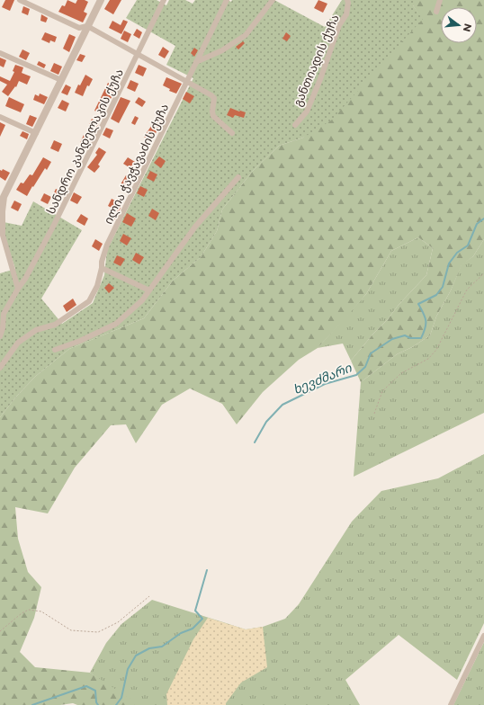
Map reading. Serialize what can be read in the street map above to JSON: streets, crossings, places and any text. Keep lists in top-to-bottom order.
{
  "streets": {
    "street": ["განთიადის ქუჩა", "სანდრო კანდელაკის ქუჩა", "ილია ჭავჭავაძის ქუჩა"]
  },
  "water": ["ხევძმარი"],
  "north": "right"
}
